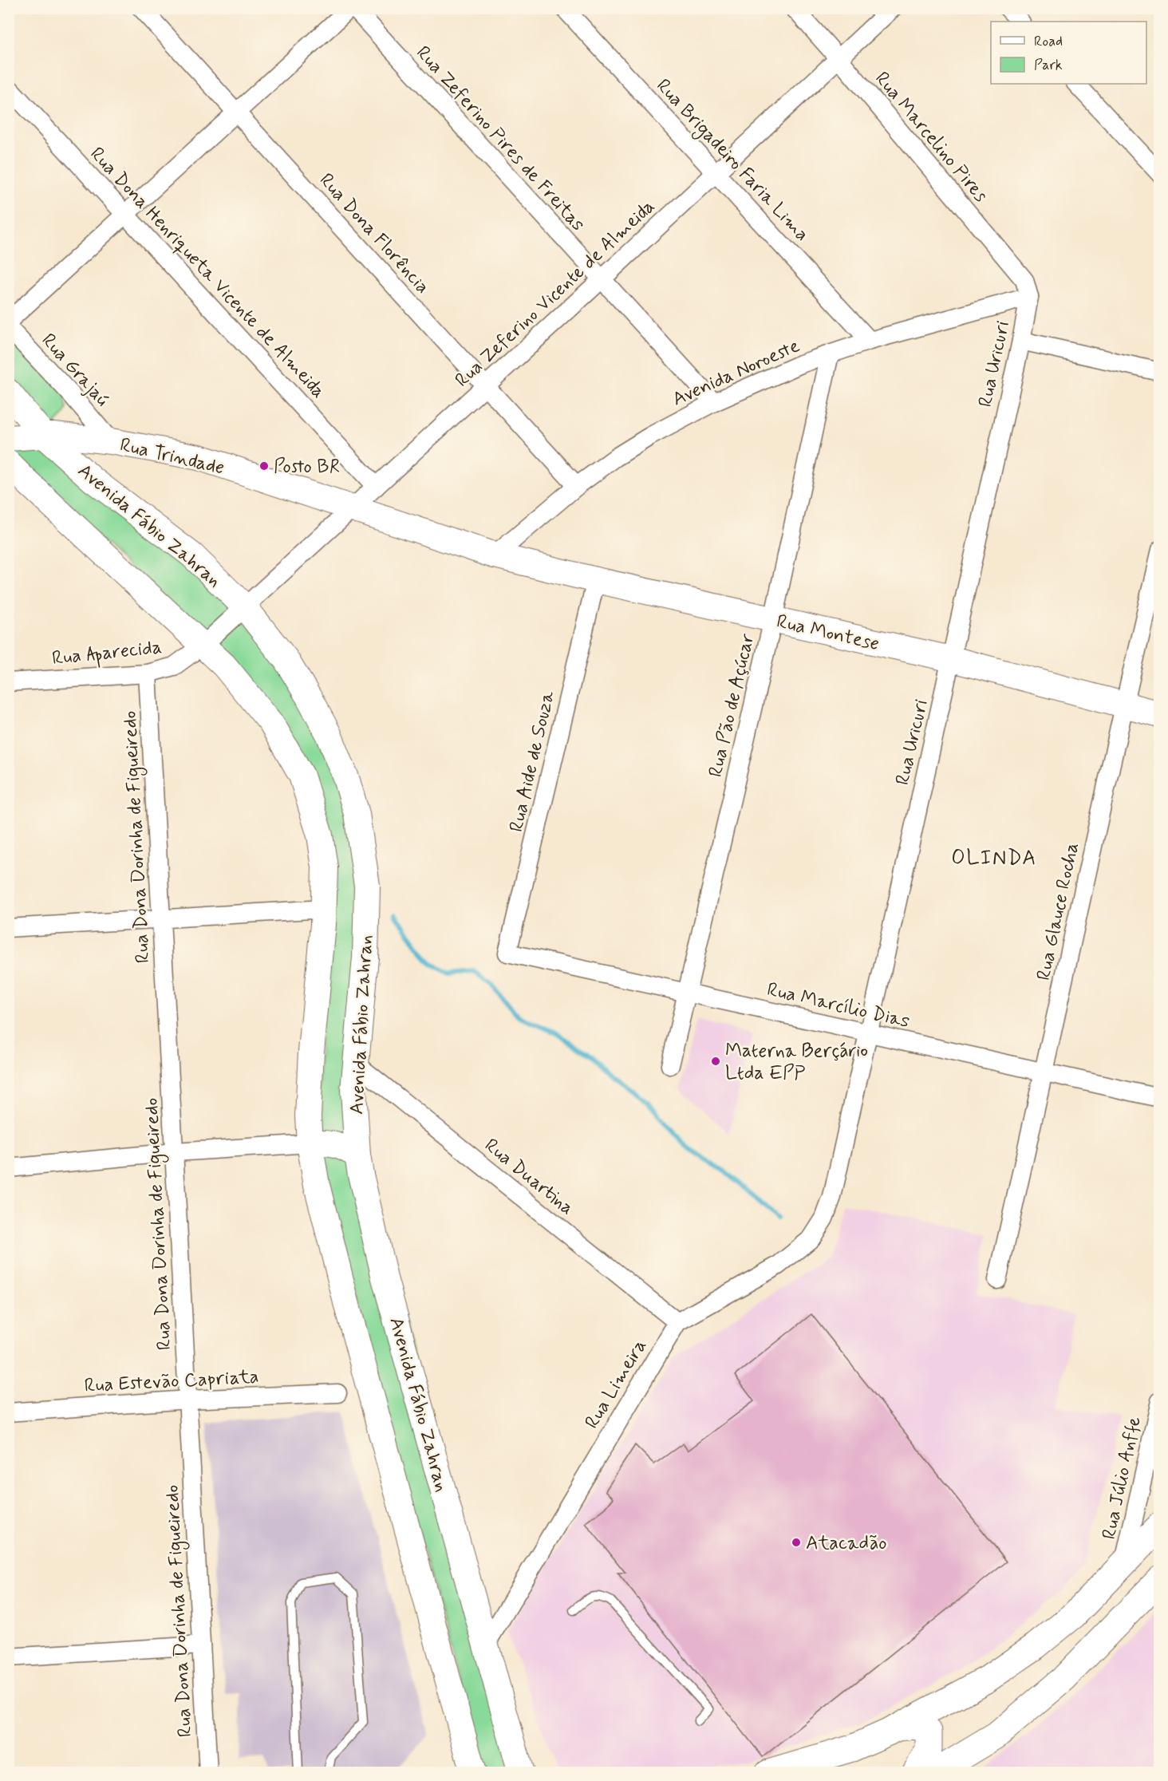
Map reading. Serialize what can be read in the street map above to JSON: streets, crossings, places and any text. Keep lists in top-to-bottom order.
{
  "streets": {
    "main road": ["Rua Trindade", "Avenida Fábio Zahran", "Rua Montese"],
    "street": [
      "Rua Marcelino Pires",
      "Rua Zeferino Pires de Freitas",
      "Rua Brigadeiro Faria Lima",
      "Rua Dona Florência",
      "Rua Dona Henriqueta Vicente de Almeida",
      "Rua Zeferino Vicente de Almeida",
      "Rua Uricuri",
      "Rua Grajaú",
      "Avenida Noroeste",
      "Rua Aparecida",
      "Rua Pão de Açúcar",
      "Rua Aide de Souza",
      "Rua Dona Dorinha de Figueiredo",
      "Rua Glauce Rocha",
      "Rua Marcílio Dias",
      "Rua Duartina",
      "Rua Estevão Capriata",
      "Rua Limeira",
      "Rua Júlio Anffe"
    ]
  },
  "crossings": [
    ["Rua Marcelino Pires", "Rua Zeferino Vicente de Almeida"],
    ["Rua Marcelino Pires", "Rua Uricuri"],
    ["Rua Marcelino Pires", "Avenida Noroeste"],
    ["Rua Zeferino Pires de Freitas", "Rua Zeferino Vicente de Almeida"],
    ["Rua Zeferino Pires de Freitas", "Avenida Noroeste"],
    ["Rua Brigadeiro Faria Lima", "Rua Zeferino Vicente de Almeida"],
    ["Rua Brigadeiro Faria Lima", "Avenida Noroeste"],
    ["Rua Dona Florência", "Rua Zeferino Vicente de Almeida"],
    ["Rua Dona Florência", "Avenida Noroeste"],
    ["Rua Dona Henriqueta Vicente de Almeida", "Rua Zeferino Vicente de Almeida"],
    ["Rua Zeferino Vicente de Almeida", "Rua Trindade"],
    ["Rua Zeferino Vicente de Almeida", "Avenida Fábio Zahran"],
    ["Rua Zeferino Vicente de Almeida", "Rua Aparecida"],
    ["Rua Uricuri", "Avenida Noroeste"],
    ["Rua Uricuri", "Rua Montese"],
    ["Rua Uricuri", "Rua Marcílio Dias"],
    ["Rua Uricuri", "Rua Limeira"],
    ["Rua Grajaú", "Rua Trindade"],
    ["Avenida Noroeste", "Rua Trindade"],
    ["Avenida Noroeste", "Rua Montese"],
    ["Avenida Noroeste", "Rua Pão de Açúcar"],
    ["Rua Trindade", "Avenida Fábio Zahran"],
    ["Rua Trindade", "Rua Montese"],
    ["Avenida Fábio Zahran", "Rua Aparecida"],
    ["Avenida Fábio Zahran", "Rua Duartina"],
    ["Avenida Fábio Zahran", "Rua Limeira"],
    ["Rua Montese", "Rua Pão de Açúcar"],
    ["Rua Montese", "Rua Aide de Souza"],
    ["Rua Montese", "Rua Glauce Rocha"],
    ["Rua Aparecida", "Rua Dona Dorinha de Figueiredo"],
    ["Rua Pão de Açúcar", "Rua Marcílio Dias"],
    ["Rua Aide de Souza", "Rua Marcílio Dias"],
    ["Rua Dona Dorinha de Figueiredo", "Rua Estevão Capriata"],
    ["Rua Glauce Rocha", "Rua Marcílio Dias"],
    ["Rua Duartina", "Rua Limeira"]
  ],
  "districts": ["OLINDA"],
  "places": ["Posto BR", "Materna Berçário Ltda EPP", "Atacadão"],
  "legend": ["Road", "Park"]
}
